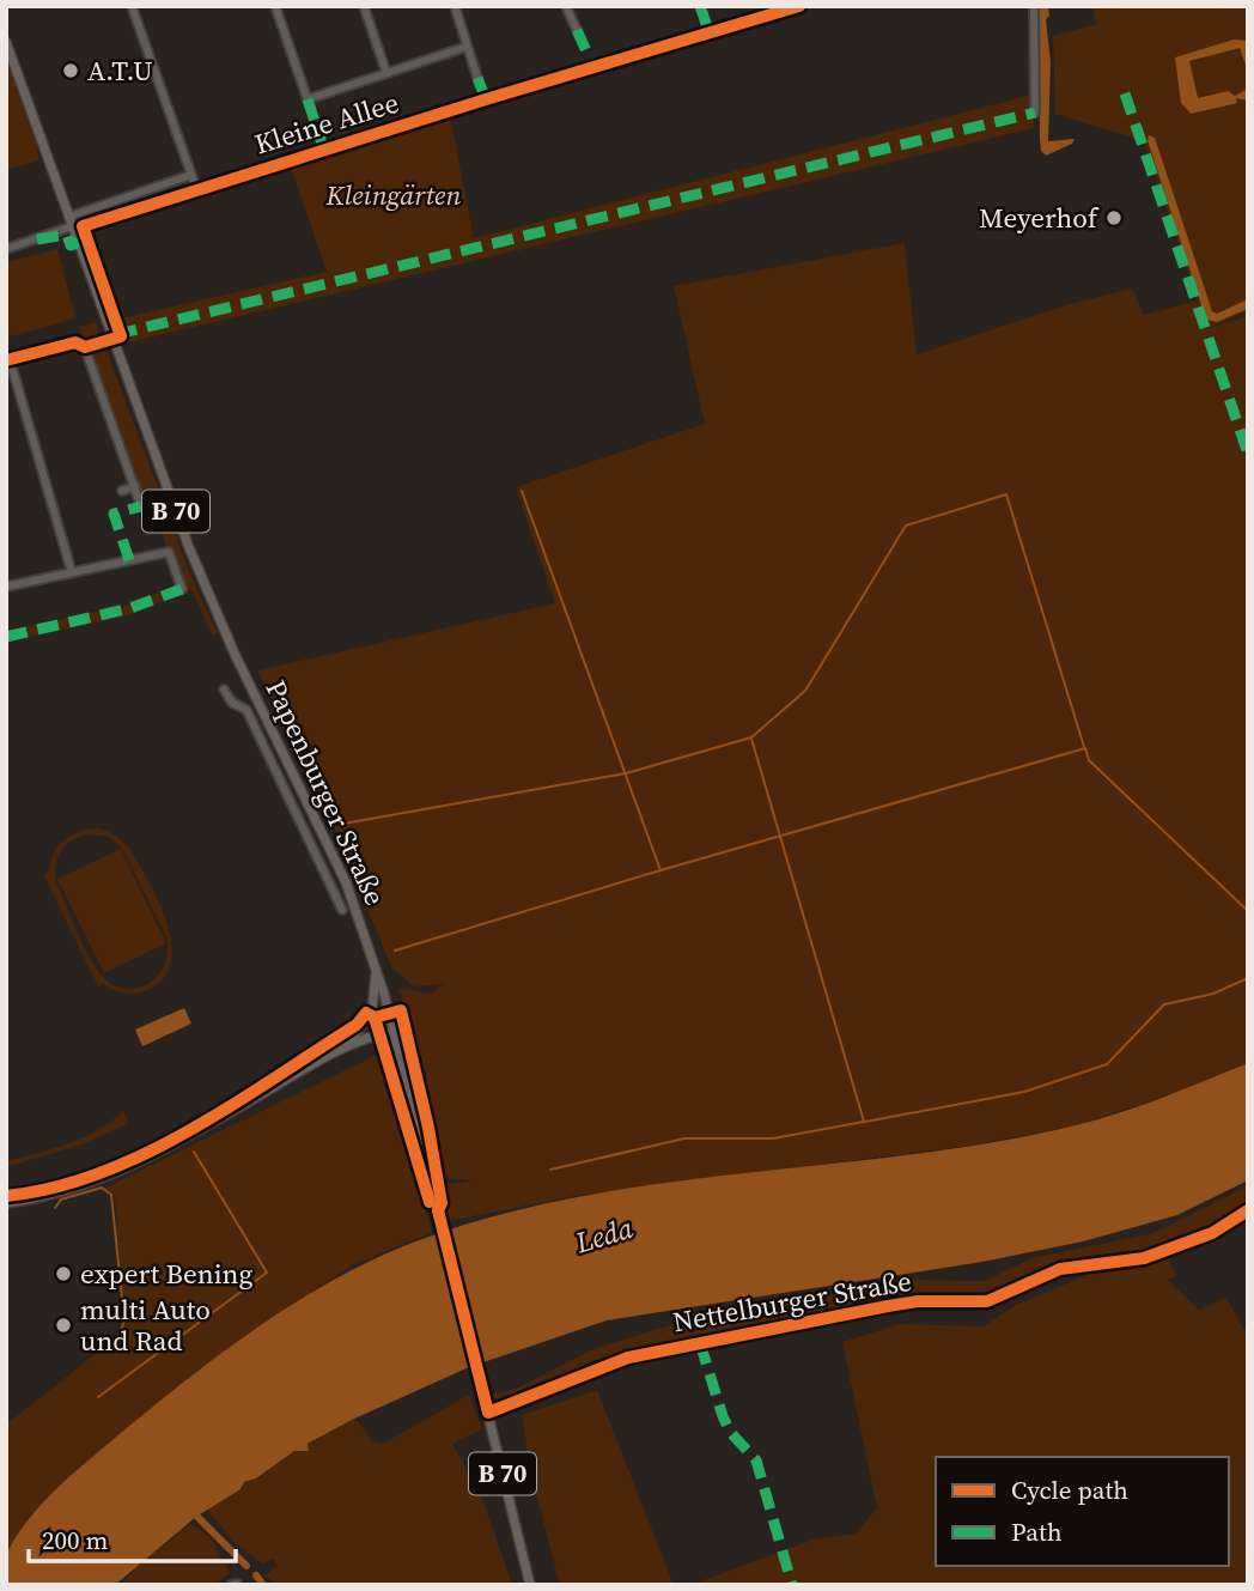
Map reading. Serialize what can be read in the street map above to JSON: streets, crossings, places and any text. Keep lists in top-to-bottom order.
{
  "streets": {
    "main road": ["B 70", "Papenburger Straße"],
    "street": ["Kleine Allee", "Nettelburger Straße"]
  },
  "crossings": [
    ["Papenburger Straße", "Nettelburger Straße"]
  ],
  "water": ["Leda"],
  "parks": ["Kleingärten"],
  "places": [
    "A.T.U",
    "Meyerhof",
    "expert Bening",
    "multi Auto und Rad"
  ],
  "legend": ["Cycle path", "Path"],
  "scale_bar": "200 m"
}
